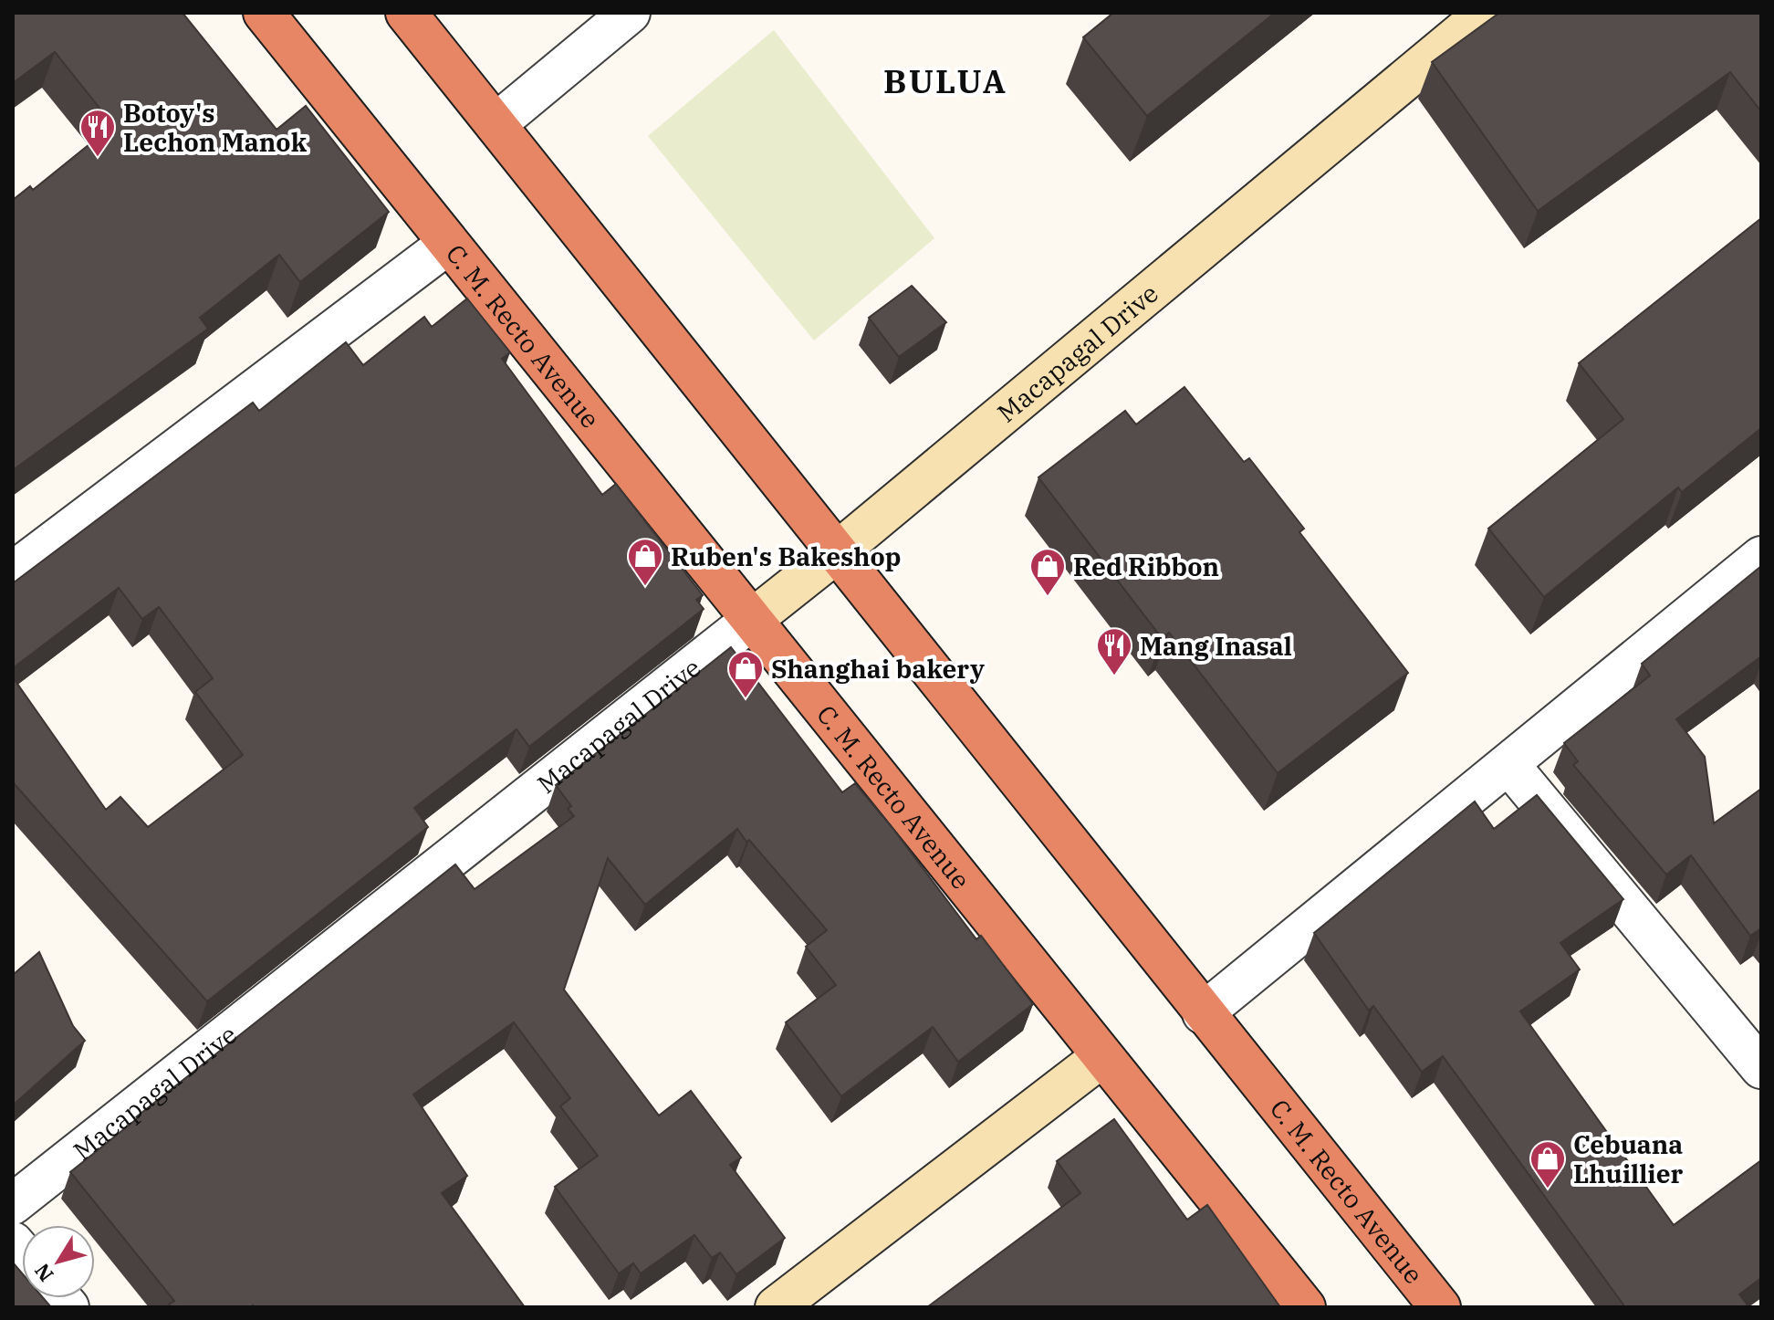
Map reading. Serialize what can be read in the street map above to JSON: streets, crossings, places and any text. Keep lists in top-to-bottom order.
{
  "streets": {
    "highway": ["C. M. Recto Avenue"],
    "main road": ["Macapagal Drive"]
  },
  "crossings": [
    ["C. M. Recto Avenue", "Macapagal Drive"]
  ],
  "districts": ["BULUA"],
  "places": {
    "restaurant": ["Botoy's Lechon Manok", "Mang Inasal"],
    "shop": [
      "Ruben's Bakeshop",
      "Red Ribbon",
      "Shanghai bakery",
      "Cebuana Lhuillier"
    ]
  },
  "north": "bottom left"
}
